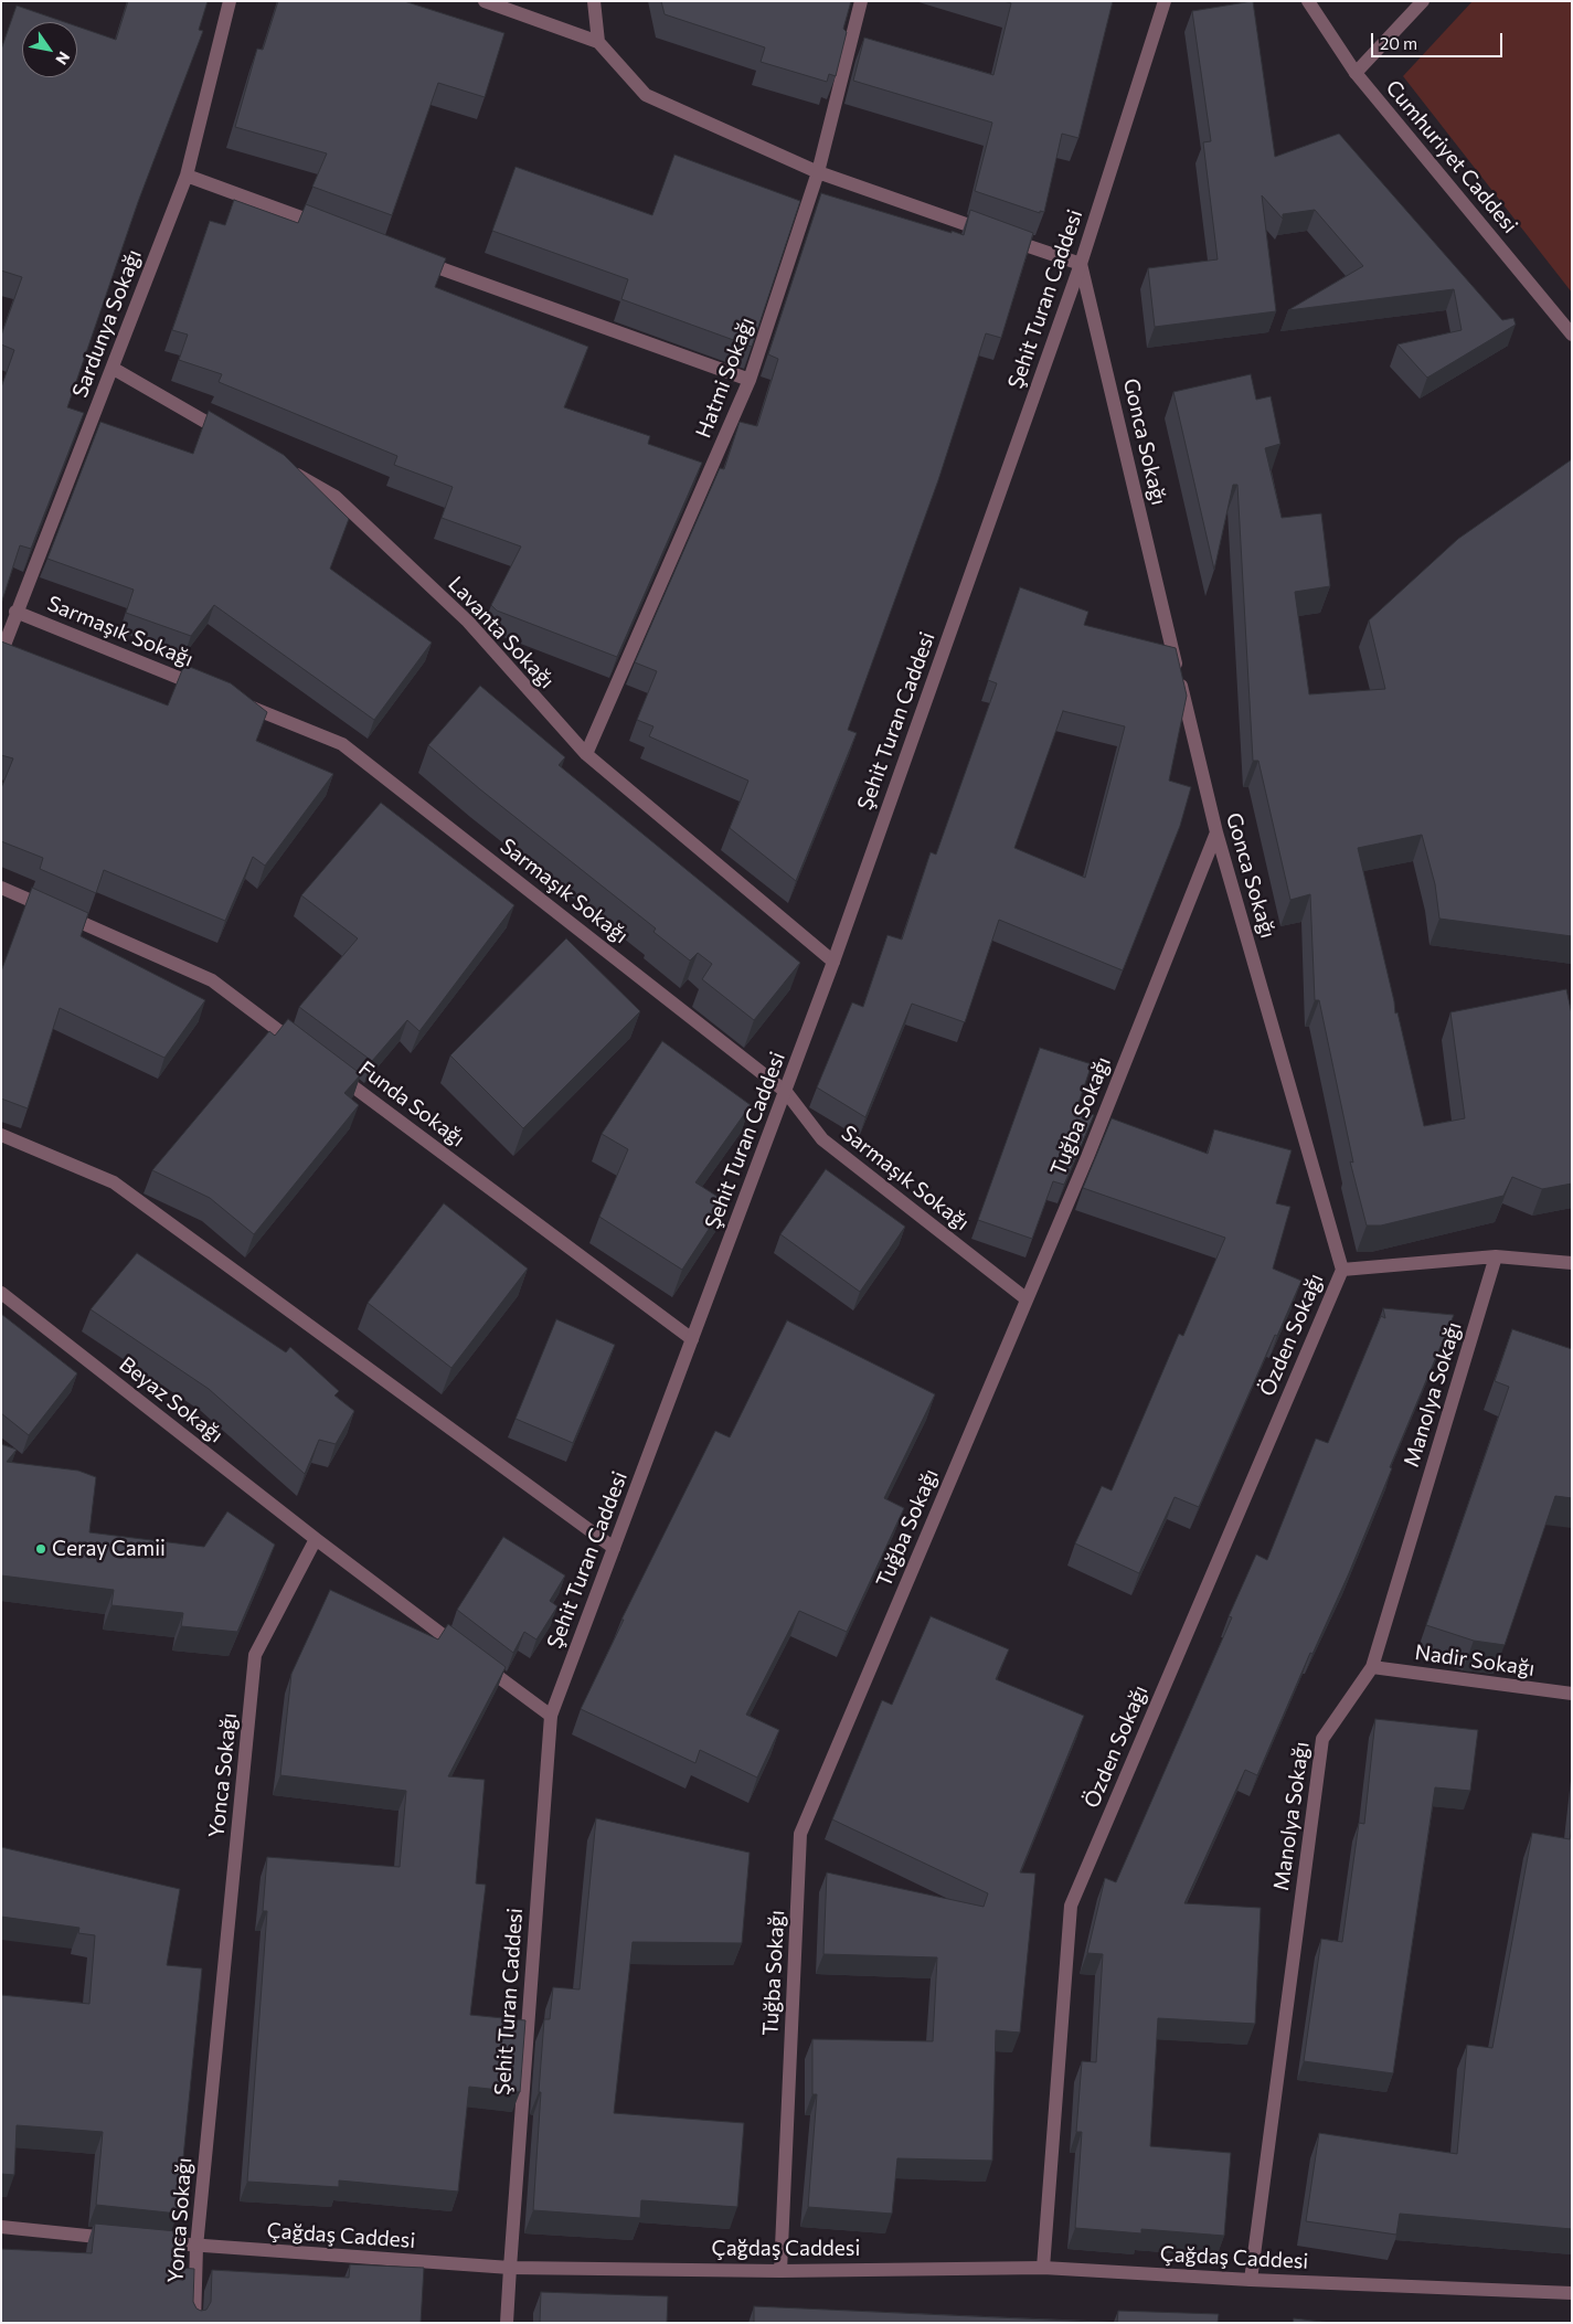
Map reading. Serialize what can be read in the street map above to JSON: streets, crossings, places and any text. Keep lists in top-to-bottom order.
{
  "streets": {
    "street": [
      "Cumhuriyet Caddesi",
      "Şehit Turan Caddesi",
      "Sardunya Sokağı",
      "Hatmi Sokağı",
      "Gonca Sokağı",
      "Sarmaşık Sokağı",
      "Lavanta Sokağı",
      "Funda Sokağı",
      "Tuğba Sokağı",
      "Özden Sokağı",
      "Manolya Sokağı",
      "Beyaz Sokağı",
      "Nadir Sokağı",
      "Yonca Sokağı",
      "Çağdaş Caddesi"
    ]
  },
  "crossings": [
    ["Şehit Turan Caddesi", "Gonca Sokağı"],
    ["Şehit Turan Caddesi", "Sarmaşık Sokağı"],
    ["Şehit Turan Caddesi", "Lavanta Sokağı"],
    ["Şehit Turan Caddesi", "Funda Sokağı"],
    ["Şehit Turan Caddesi", "Çağdaş Caddesi"],
    ["Sardunya Sokağı", "Sarmaşık Sokağı"],
    ["Hatmi Sokağı", "Lavanta Sokağı"],
    ["Gonca Sokağı", "Tuğba Sokağı"],
    ["Gonca Sokağı", "Özden Sokağı"],
    ["Sarmaşık Sokağı", "Tuğba Sokağı"],
    ["Tuğba Sokağı", "Çağdaş Caddesi"],
    ["Özden Sokağı", "Çağdaş Caddesi"],
    ["Manolya Sokağı", "Nadir Sokağı"],
    ["Manolya Sokağı", "Çağdaş Caddesi"],
    ["Beyaz Sokağı", "Yonca Sokağı"],
    ["Yonca Sokağı", "Çağdaş Caddesi"]
  ],
  "places": ["Ceray Camii"],
  "scale_bar": "20 m",
  "north": "bottom right"
}
